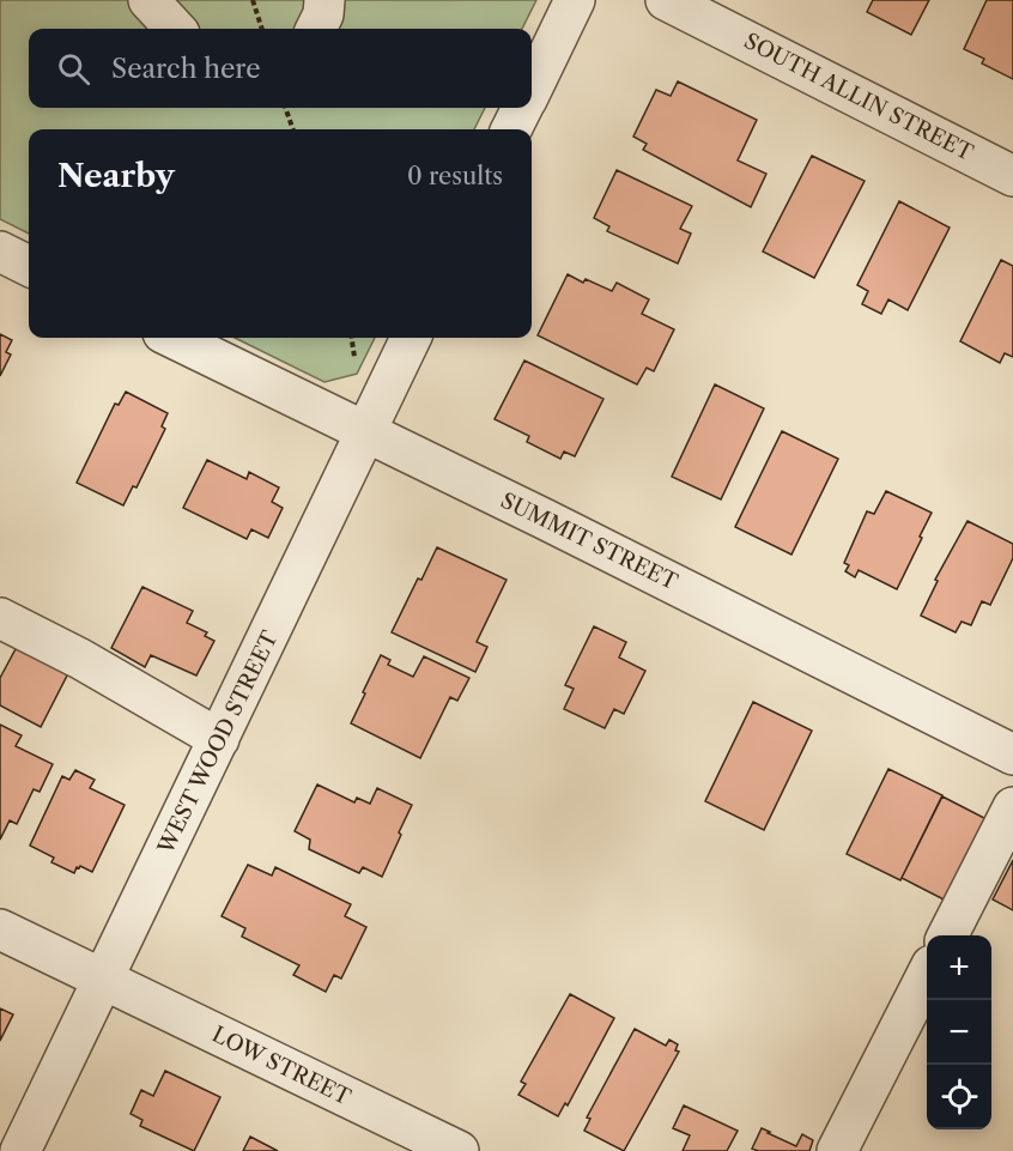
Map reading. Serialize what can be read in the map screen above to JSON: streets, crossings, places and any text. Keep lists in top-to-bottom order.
{
  "streets": {
    "street": [
      "SOUTH ALLIN STREET",
      "SUMMIT STREET",
      "WEST WOOD STREET",
      "LOW STREET"
    ]
  },
  "crossings": [
    ["SUMMIT STREET", "WEST WOOD STREET"],
    ["WEST WOOD STREET", "LOW STREET"]
  ],
  "page": {
    "search": "Search here",
    "heading": ["Nearby", "0 results"],
    "map_buttons": ["+", "−"]
  }
}
